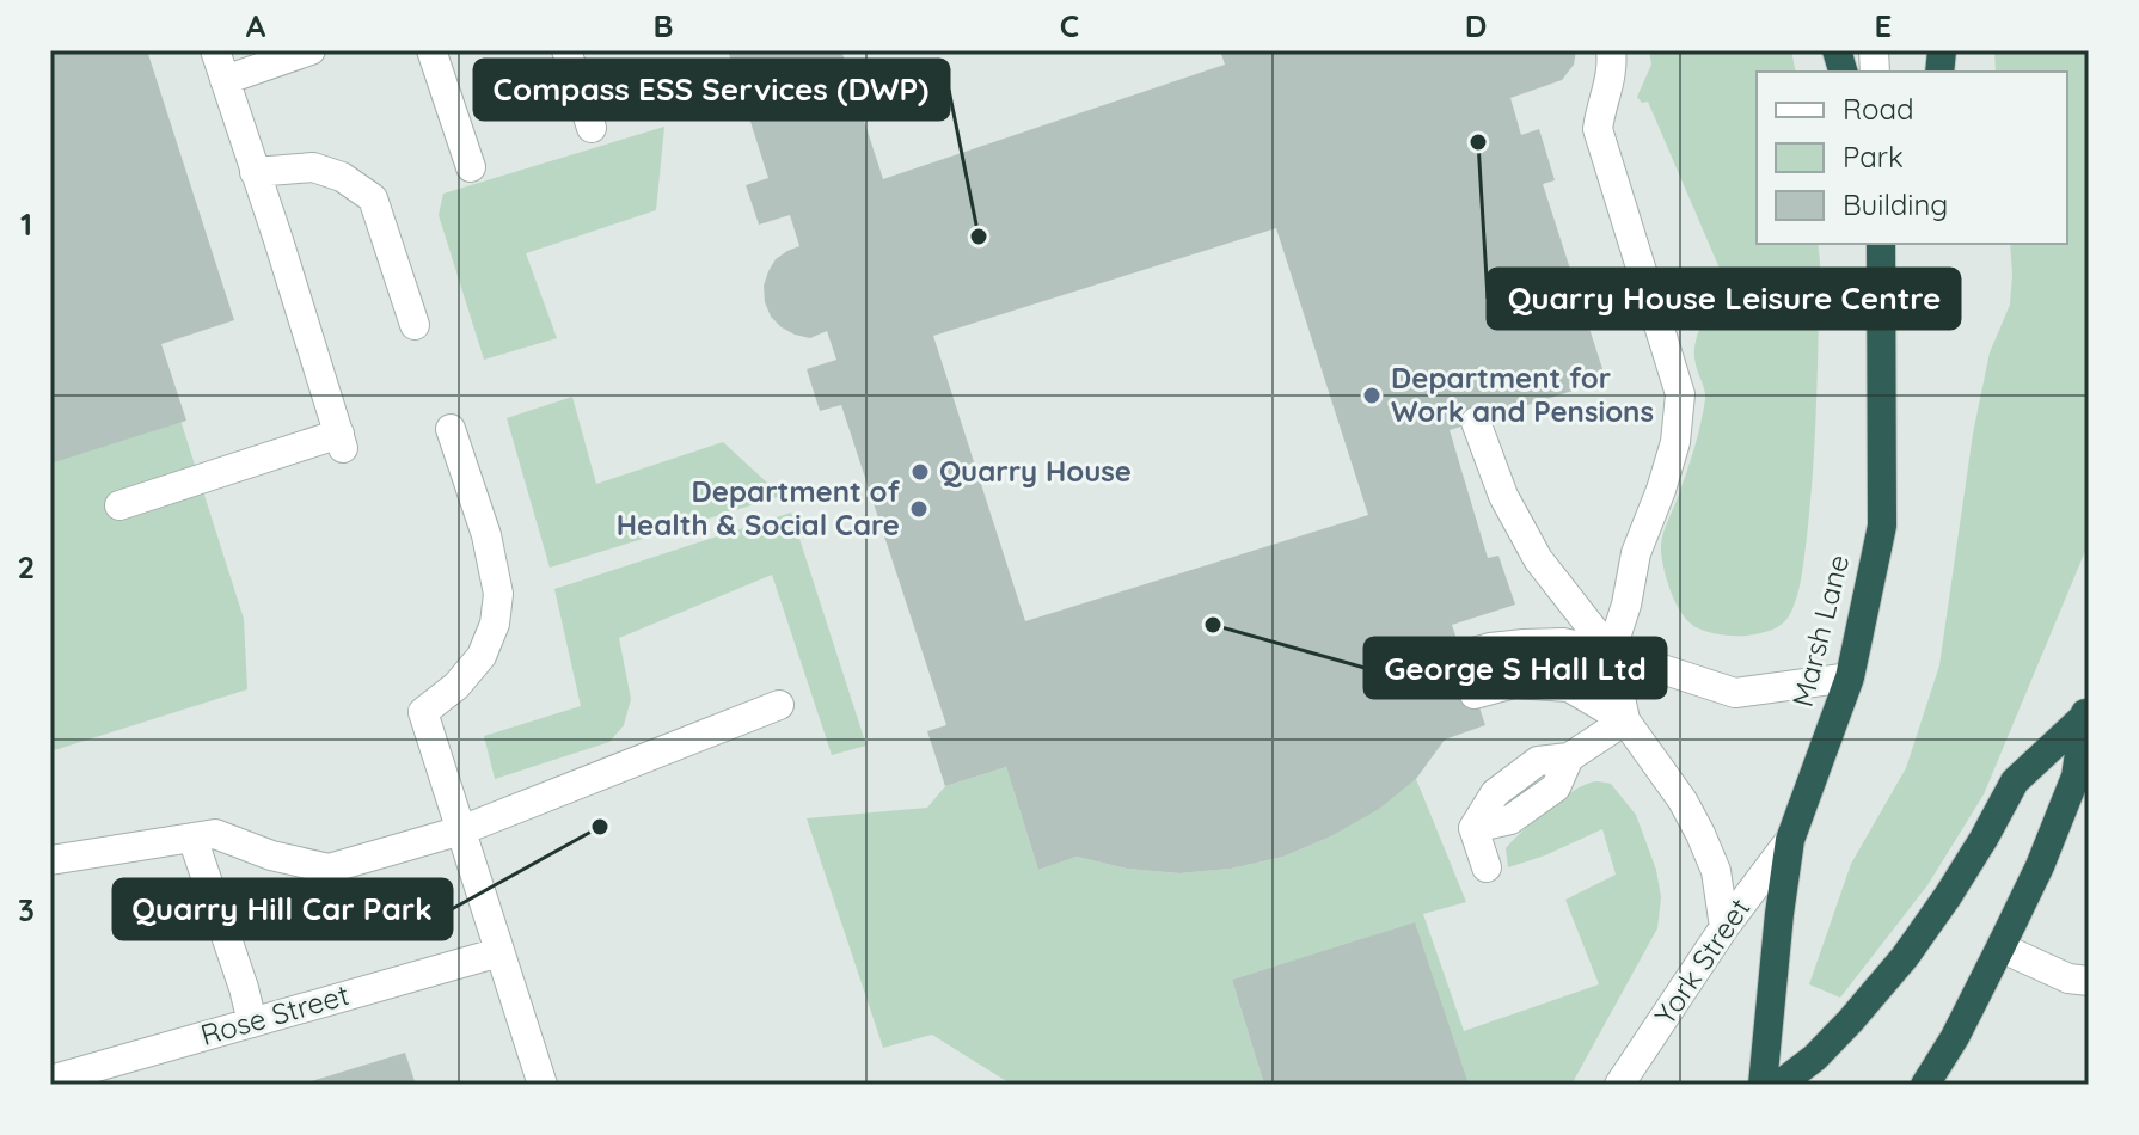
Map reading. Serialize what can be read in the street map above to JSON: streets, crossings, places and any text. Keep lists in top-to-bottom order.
{
  "streets": {
    "highway": ["Marsh Lane"],
    "street": ["York Street", "Rose Street"]
  },
  "crossings": [
    ["Marsh Lane", "York Street"]
  ],
  "places": [
    "Quarry House Leisure Centre",
    "Compass ESS Services (DWP)",
    "Department for Work and Pensions",
    "Quarry House",
    "Department of Health & Social Care",
    "George S Hall Ltd",
    "Quarry Hill Car Park"
  ],
  "legend": ["Road", "Park", "Building"],
  "grid": {
    "columns": [
      "A",
      "B",
      "C",
      "D",
      "E"
    ],
    "rows": ["1", "2", "3"]
  }
}
